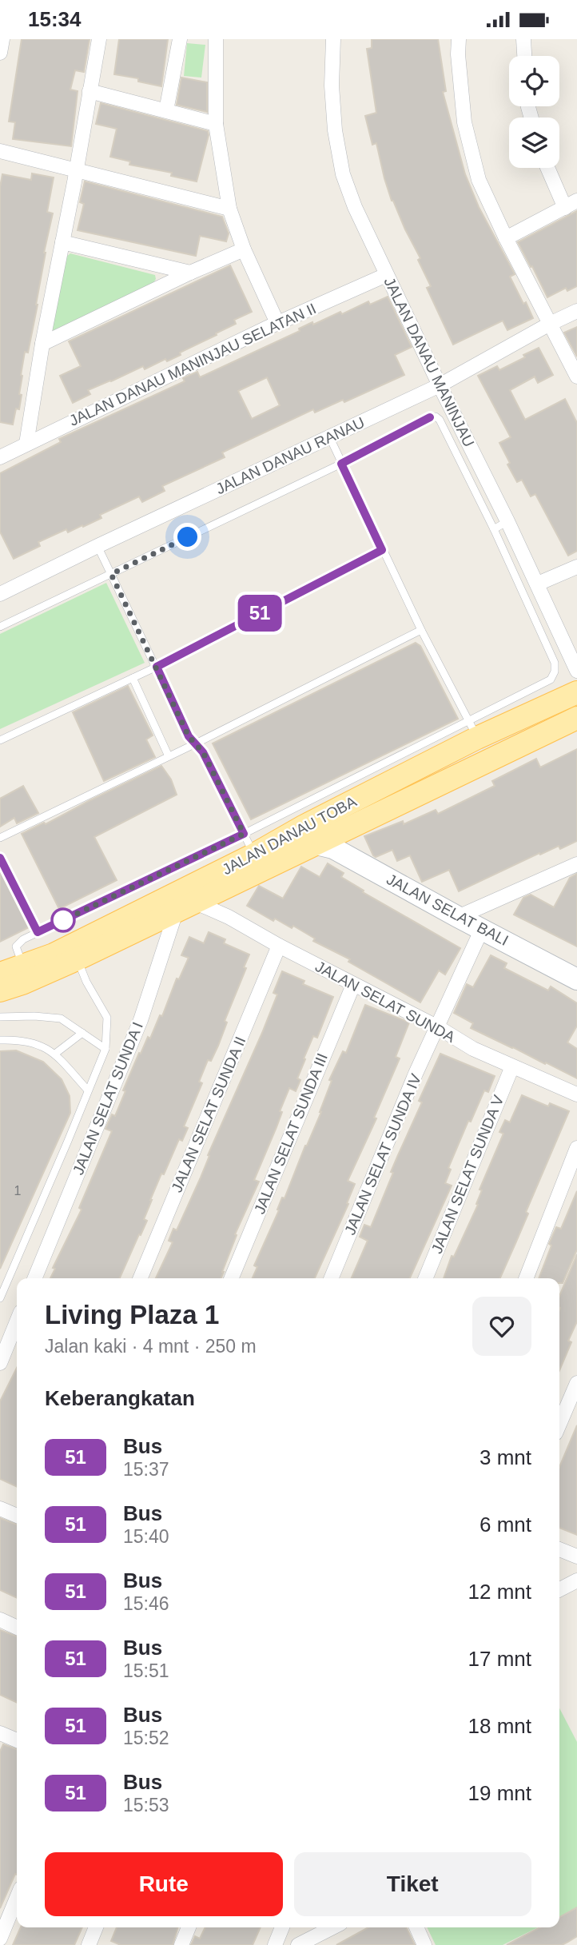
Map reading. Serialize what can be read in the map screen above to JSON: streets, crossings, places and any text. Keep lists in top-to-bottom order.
{
  "streets": {
    "main road": ["JALAN DANAU TOBA"],
    "street": [
      "JALAN DANAU MANINJAU",
      "JALAN DANAU MANINJAU SELATAN II",
      "JALAN DANAU RANAU",
      "JALAN SELAT BALI",
      "JALAN SELAT SUNDA",
      "JALAN SELAT SUNDA I",
      "JALAN SELAT SUNDA II",
      "JALAN SELAT SUNDA III",
      "JALAN SELAT SUNDA IV",
      "JALAN SELAT SUNDA V"
    ]
  },
  "crossings": [
    ["JALAN DANAU MANINJAU", "JALAN DANAU MANINJAU SELATAN II"],
    ["JALAN DANAU MANINJAU", "JALAN DANAU RANAU"],
    ["JALAN DANAU TOBA", "JALAN SELAT BALI"],
    ["JALAN DANAU TOBA", "JALAN SELAT SUNDA"],
    ["JALAN DANAU TOBA", "JALAN SELAT SUNDA I"],
    ["JALAN SELAT BALI", "JALAN SELAT SUNDA IV"],
    ["JALAN SELAT SUNDA", "JALAN SELAT SUNDA I"],
    ["JALAN SELAT SUNDA", "JALAN SELAT SUNDA II"],
    ["JALAN SELAT SUNDA", "JALAN SELAT SUNDA III"],
    ["JALAN SELAT SUNDA", "JALAN SELAT SUNDA IV"],
    ["JALAN SELAT SUNDA", "JALAN SELAT SUNDA V"]
  ],
  "lines": ["bus line 51"],
  "house_numbers": ["1"],
  "page": {
    "status": "15:34",
    "on_map": "51",
    "heading": [
      ["Living Plaza 1", "Jalan kaki · 4 mnt · 250 m"],
      "Keberangkatan"
    ],
    "list": [
      {
        "mark": "51",
        "name": "Bus",
        "note": "15:37",
        "value": "3 mnt"
      },
      {
        "mark": "51",
        "name": "Bus",
        "note": "15:40",
        "value": "6 mnt"
      },
      {
        "mark": "51",
        "name": "Bus",
        "note": "15:46",
        "value": "12 mnt"
      },
      {
        "mark": "51",
        "name": "Bus",
        "note": "15:51",
        "value": "17 mnt"
      },
      {
        "mark": "51",
        "name": "Bus",
        "note": "15:52",
        "value": "18 mnt"
      },
      {
        "mark": "51",
        "name": "Bus",
        "note": "15:53",
        "value": "19 mnt"
      }
    ],
    "buttons": ["Rute", "Tiket"]
  }
}
